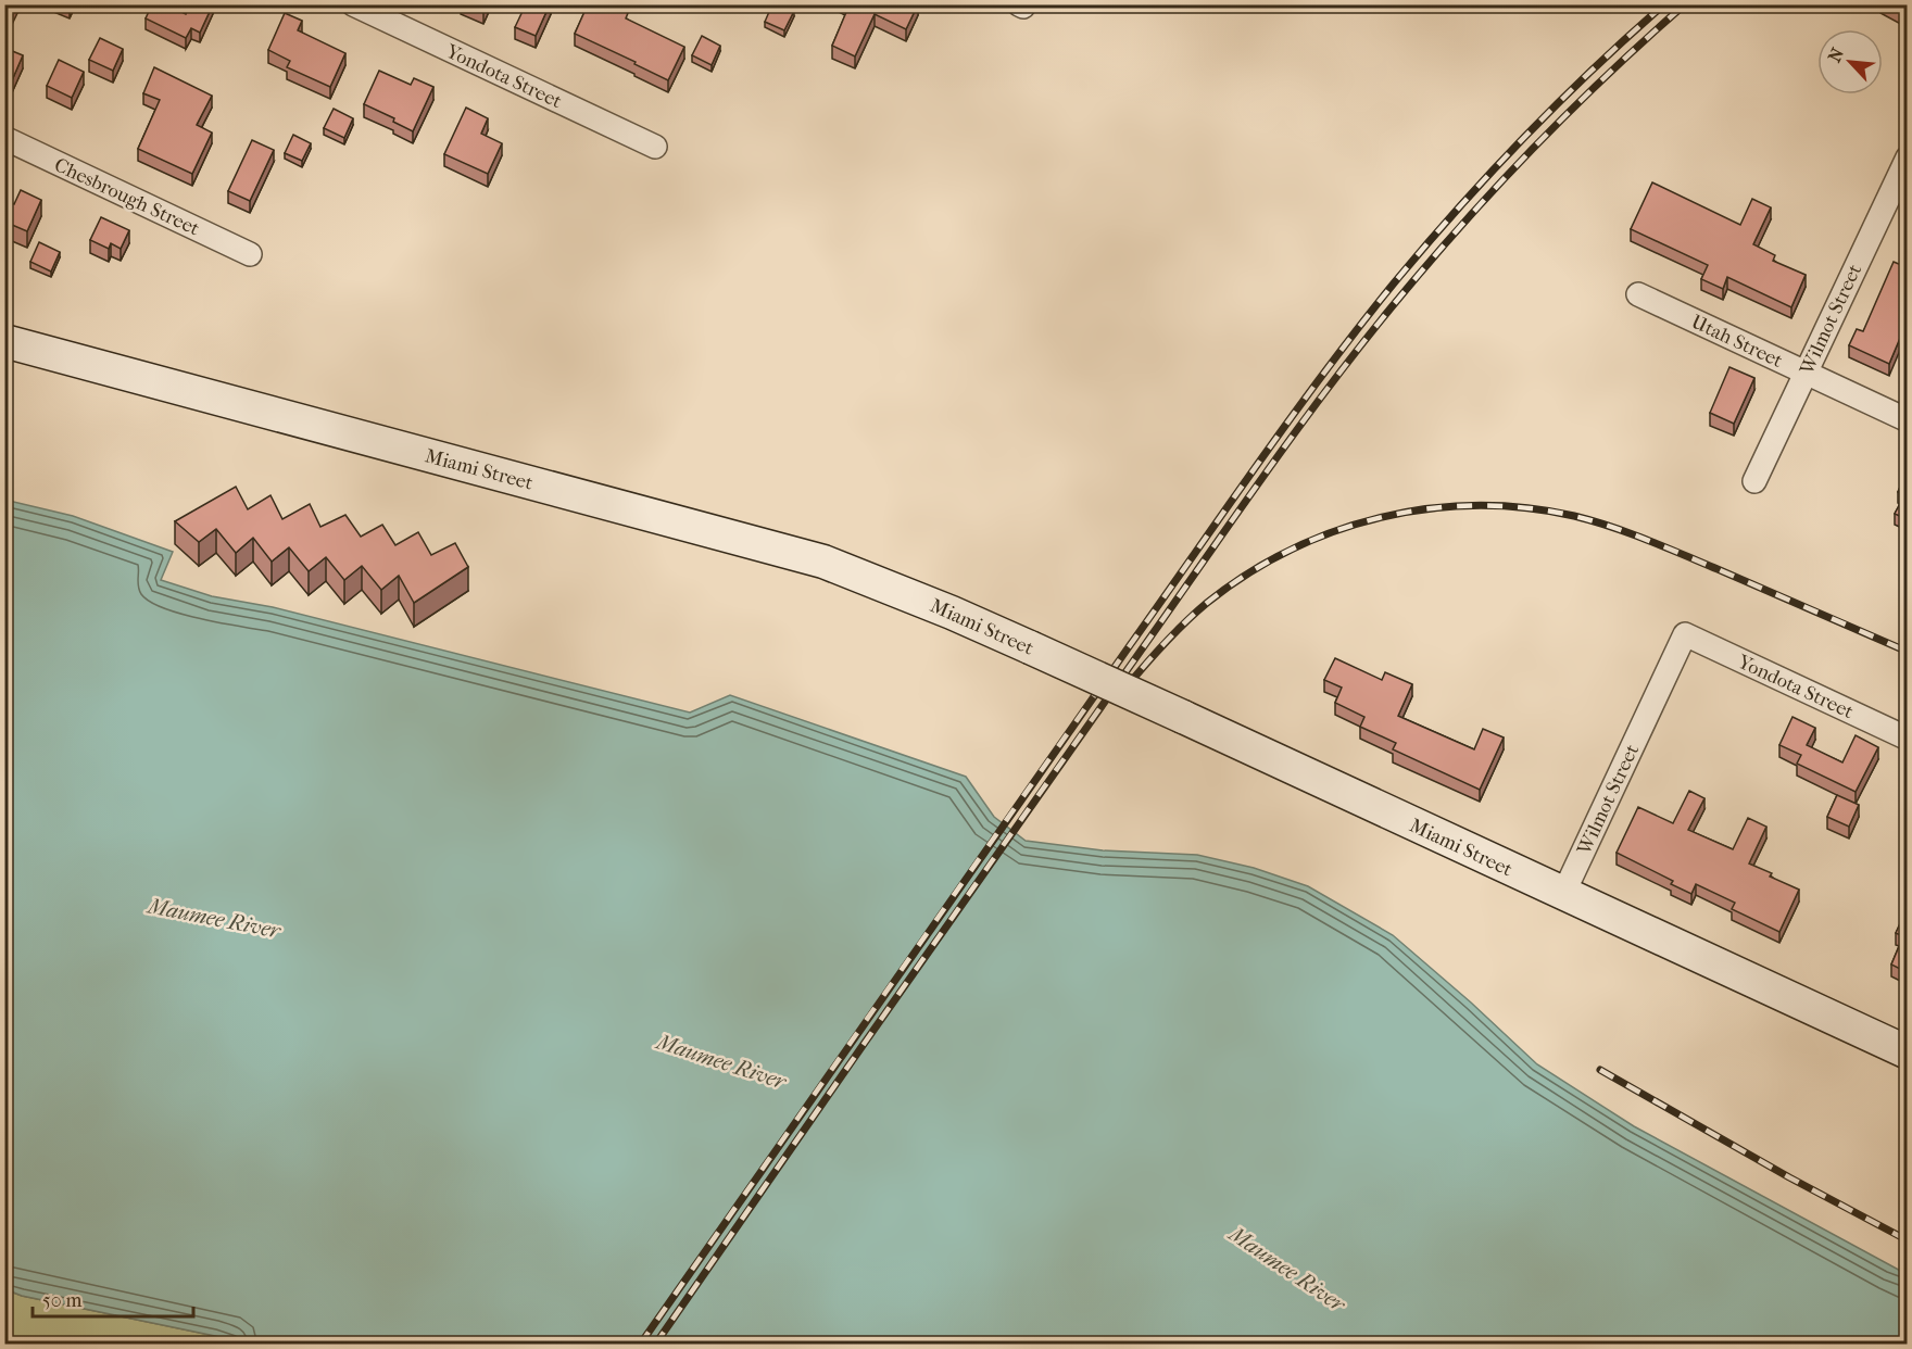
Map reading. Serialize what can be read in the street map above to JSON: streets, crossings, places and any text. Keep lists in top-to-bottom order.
{
  "streets": {
    "street": [
      "Yondota Street",
      "Chesbrough Street",
      "Wilmot Street",
      "Utah Street",
      "Miami Street"
    ]
  },
  "crossings": [
    ["Yondota Street", "Wilmot Street"],
    ["Wilmot Street", "Utah Street"],
    ["Wilmot Street", "Miami Street"]
  ],
  "water": ["Maumee River"],
  "scale_bar": "50 m",
  "north": "top left"
}
